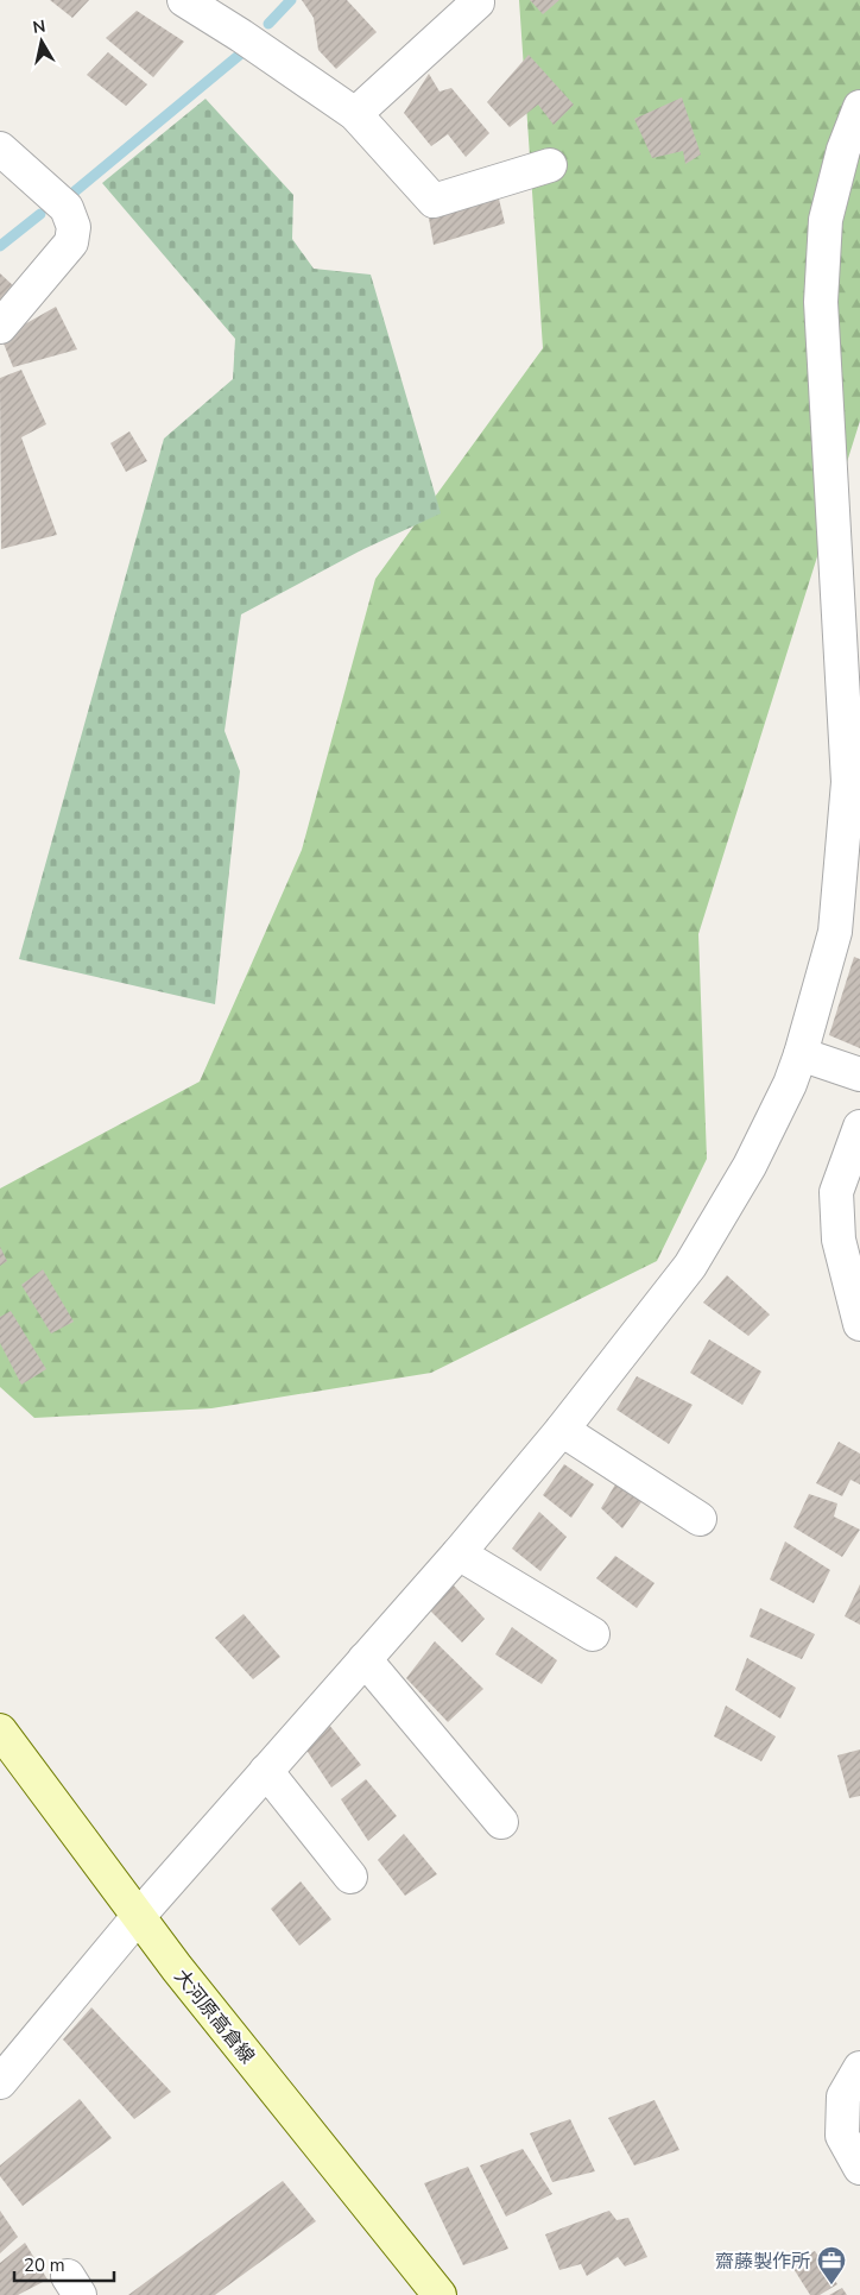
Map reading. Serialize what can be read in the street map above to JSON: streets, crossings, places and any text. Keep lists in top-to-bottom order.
{
  "streets": {
    "main road": ["大河原高倉線"]
  },
  "places": {
    "office": ["齋藤製作所"]
  },
  "scale_bar": "20 m",
  "north": "top"
}
